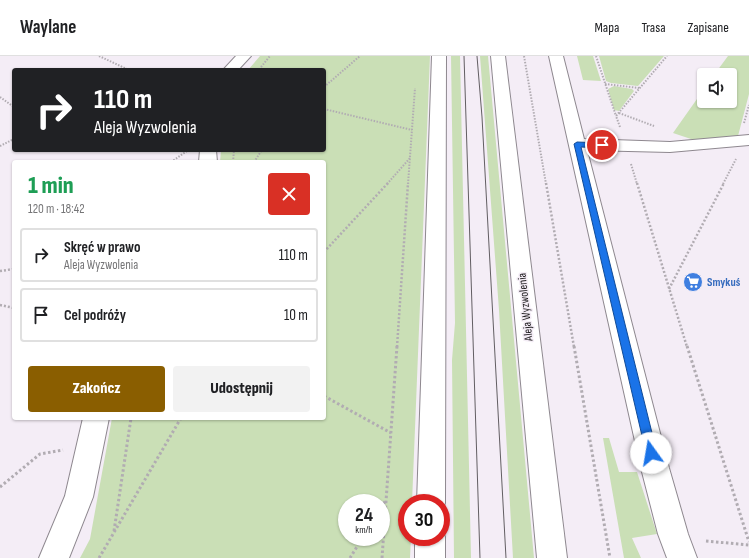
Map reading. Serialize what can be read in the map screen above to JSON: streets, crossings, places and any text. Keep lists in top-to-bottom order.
{
  "streets": {
    "main road": ["Aleja Wyzwolenia"]
  },
  "places": {
    "supermarket": ["Smykuś"]
  },
  "page": {
    "header": "Waylane",
    "nav": ["Mapa", "Trasa", "Zapisane"],
    "turn": ["110 m", "Aleja Wyzwolenia"],
    "heading": ["1 min", "120 m · 18:42"],
    "list": [
      {
        "name": "Skręć w prawo",
        "note": "Aleja Wyzwolenia",
        "value": "110 m"
      },
      {
        "name": "Cel podróży",
        "value": "10 m"
      }
    ],
    "buttons": ["Zakończ", "Udostępnij"],
    "speed": "24 km/h",
    "limit": "30"
  }
}
